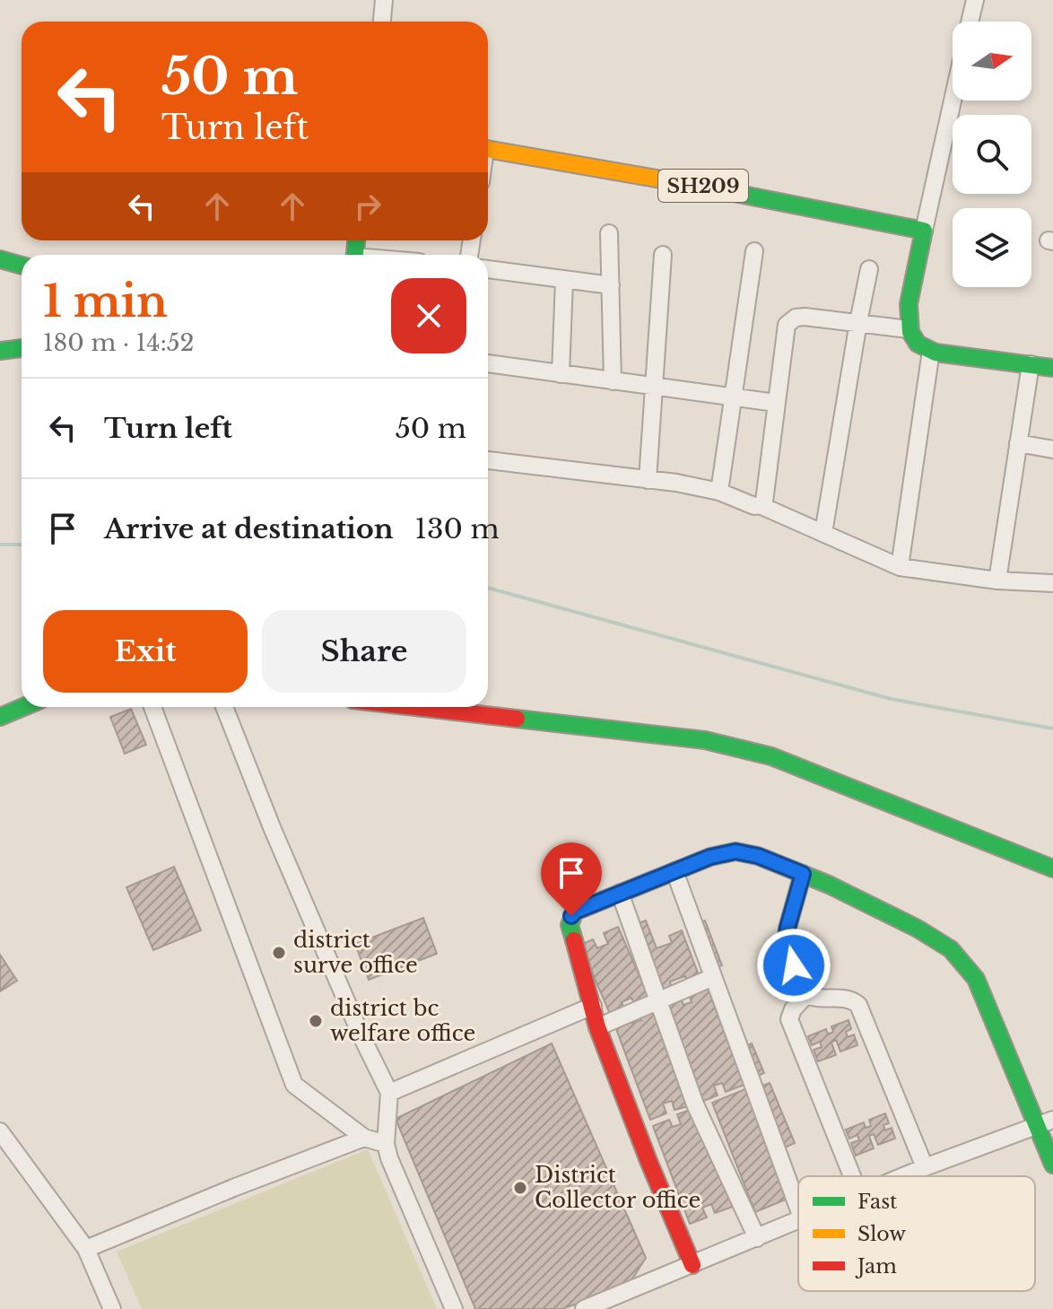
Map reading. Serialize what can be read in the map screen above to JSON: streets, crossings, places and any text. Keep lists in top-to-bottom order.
{
  "streets": {
    "street": ["SH209"]
  },
  "places": ["district surve office", "district bc welfare office", "District Collector office"],
  "legend": ["Fast", "Slow", "Jam"],
  "north": "right",
  "page": {
    "turn": ["50 m", "Turn left"],
    "heading": ["1 min", "180 m · 14:52"],
    "list": [
      {
        "name": "Turn left",
        "value": "50 m"
      },
      {
        "name": "Arrive at destination",
        "value": "130 m"
      }
    ],
    "buttons": ["Exit", "Share"]
  }
}
